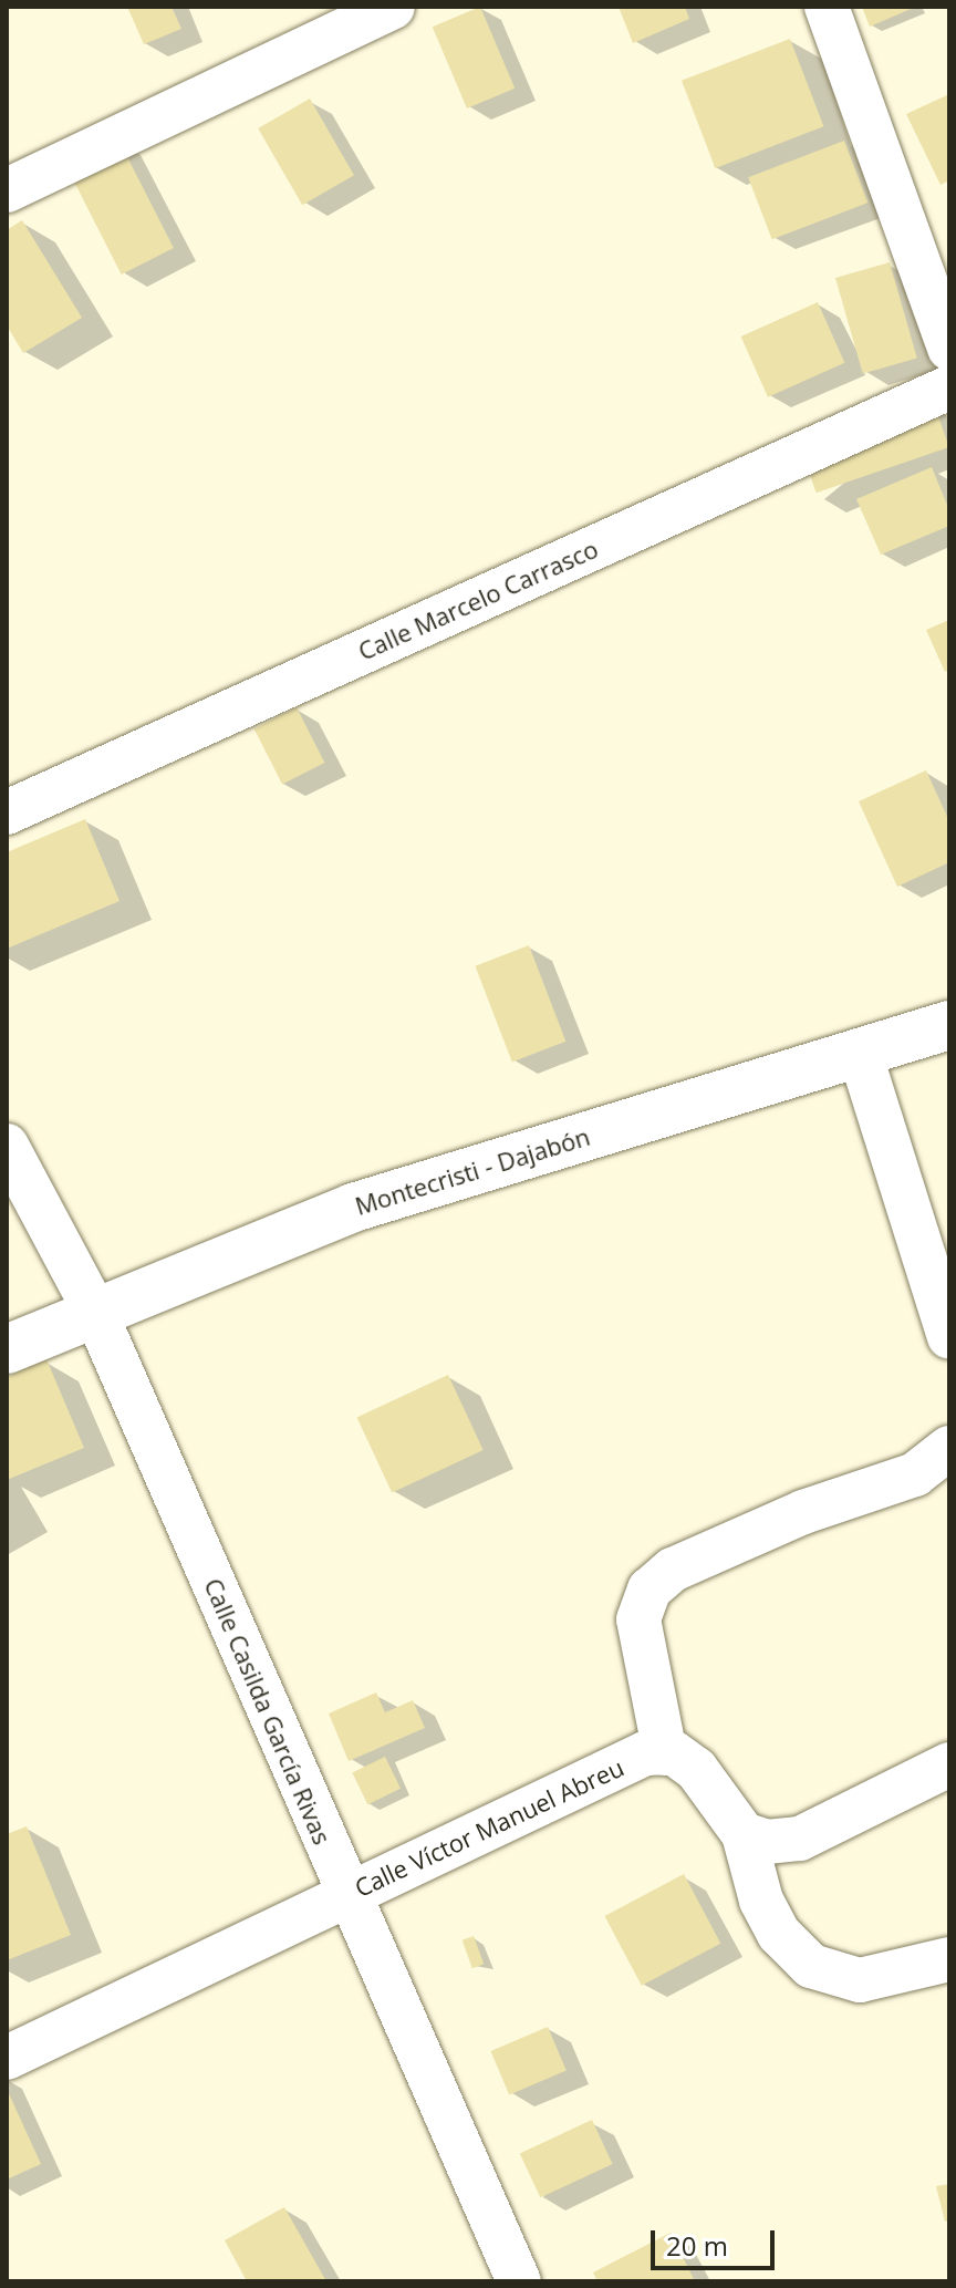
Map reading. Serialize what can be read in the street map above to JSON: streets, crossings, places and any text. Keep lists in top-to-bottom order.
{
  "streets": {
    "main road": ["Montecristi - Dajabón"],
    "street": ["Calle Marcelo Carrasco", "Calle Casilda García Rivas", "Calle Víctor Manuel Abreu"]
  },
  "crossings": [
    ["Montecristi - Dajabón", "Calle Casilda García Rivas"],
    ["Calle Casilda García Rivas", "Calle Víctor Manuel Abreu"]
  ],
  "scale_bar": "20 m"
}
